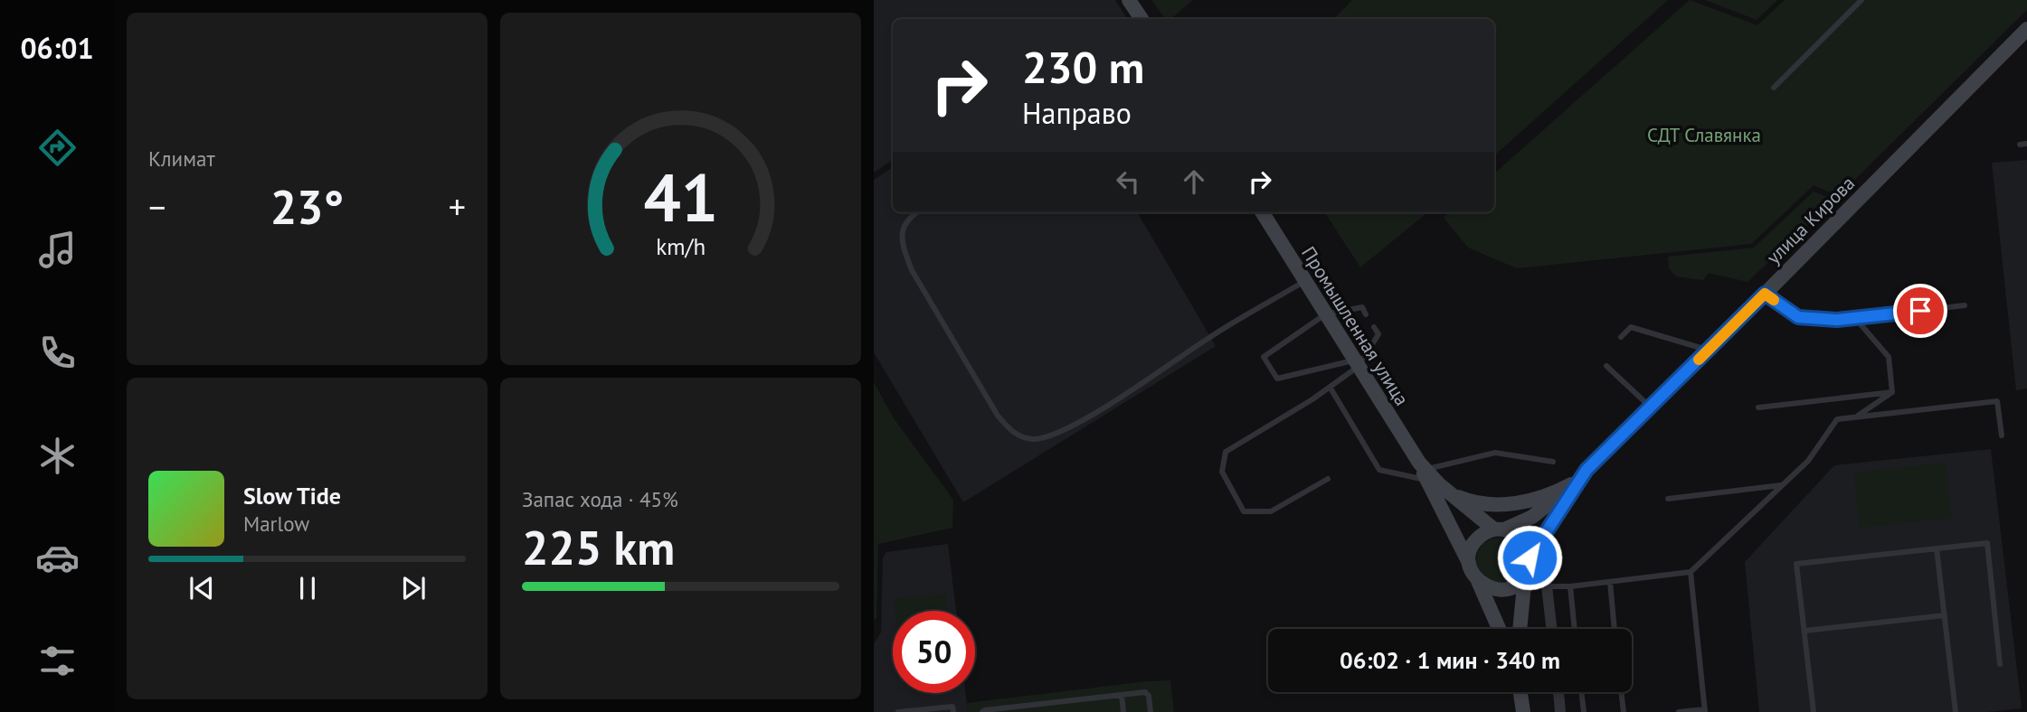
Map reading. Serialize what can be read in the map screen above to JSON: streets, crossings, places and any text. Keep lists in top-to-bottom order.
{
  "streets": {
    "main road": ["улица Кирова", "Промышленная улица"]
  },
  "parks": ["СДТ Славянка"],
  "page": {
    "tabs": "06:01",
    "tile": [
      "Климат",
      ["Запас хода · 45%", "225 km"]
    ],
    "turn": ["230 m", "Направо"],
    "heat": ["−", "23°", "+"],
    "song": ["Slow Tide", "Marlow"],
    "limit": "50",
    "trip": "06:02 · 1 мин · 340 m",
    "gauge": ["41", "km/h"]
  }
}
